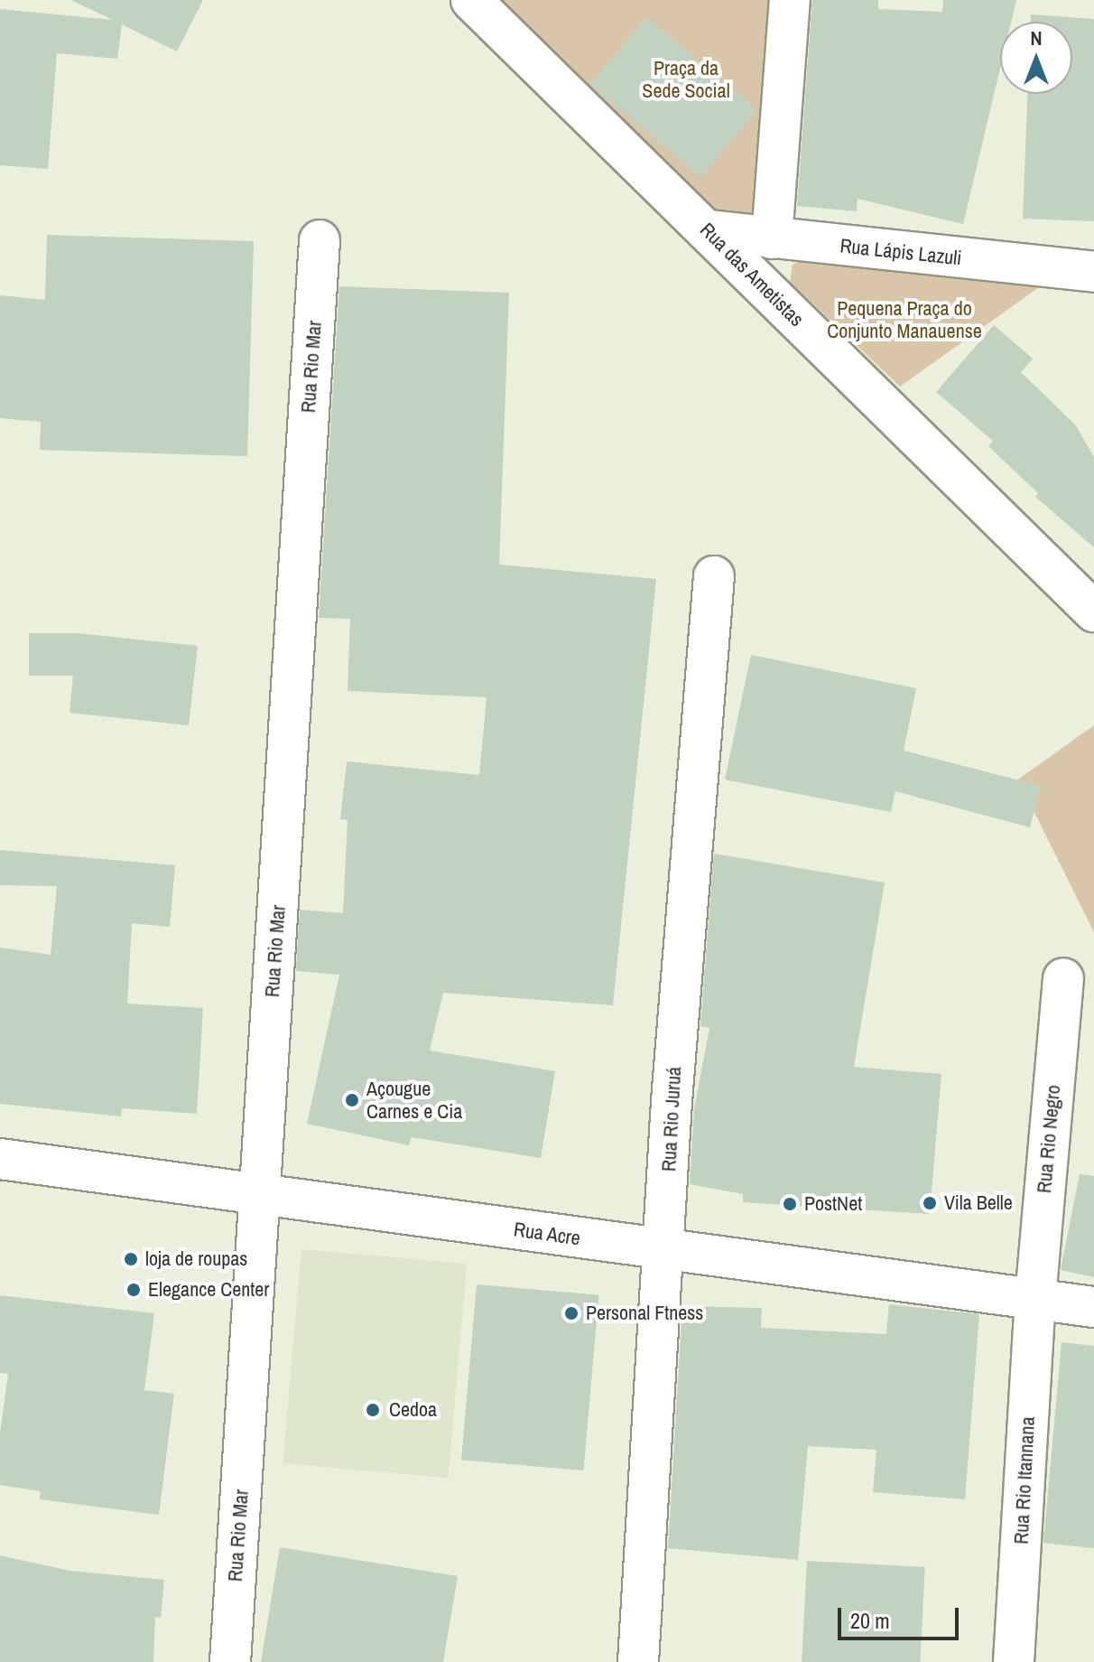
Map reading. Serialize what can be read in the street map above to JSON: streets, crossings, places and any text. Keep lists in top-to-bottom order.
{
  "streets": {
    "street": [
      "Rua Lápis Lazuli",
      "Rua das Ametistas",
      "Rua Rio Mar",
      "Rua Rio Juruá",
      "Rua Rio Negro",
      "Rua Acre",
      "Rua Rio Itannana"
    ]
  },
  "crossings": [
    ["Rua Lápis Lazuli", "Rua das Ametistas"],
    ["Rua Rio Mar", "Rua Acre"],
    ["Rua Rio Juruá", "Rua Acre"],
    ["Rua Rio Negro", "Rua Acre"],
    ["Rua Rio Negro", "Rua Rio Itannana"],
    ["Rua Acre", "Rua Rio Itannana"]
  ],
  "parks": ["Praça da Sede Social", "Pequena Praça do Conjunto Manauense"],
  "places": [
    "Açougue Carnes e Cia",
    "Vila Belle",
    "PostNet",
    "loja de roupas",
    "Elegance Center",
    "Personal Ftness",
    "Cedoa"
  ],
  "scale_bar": "20 m",
  "north": "top"
}
